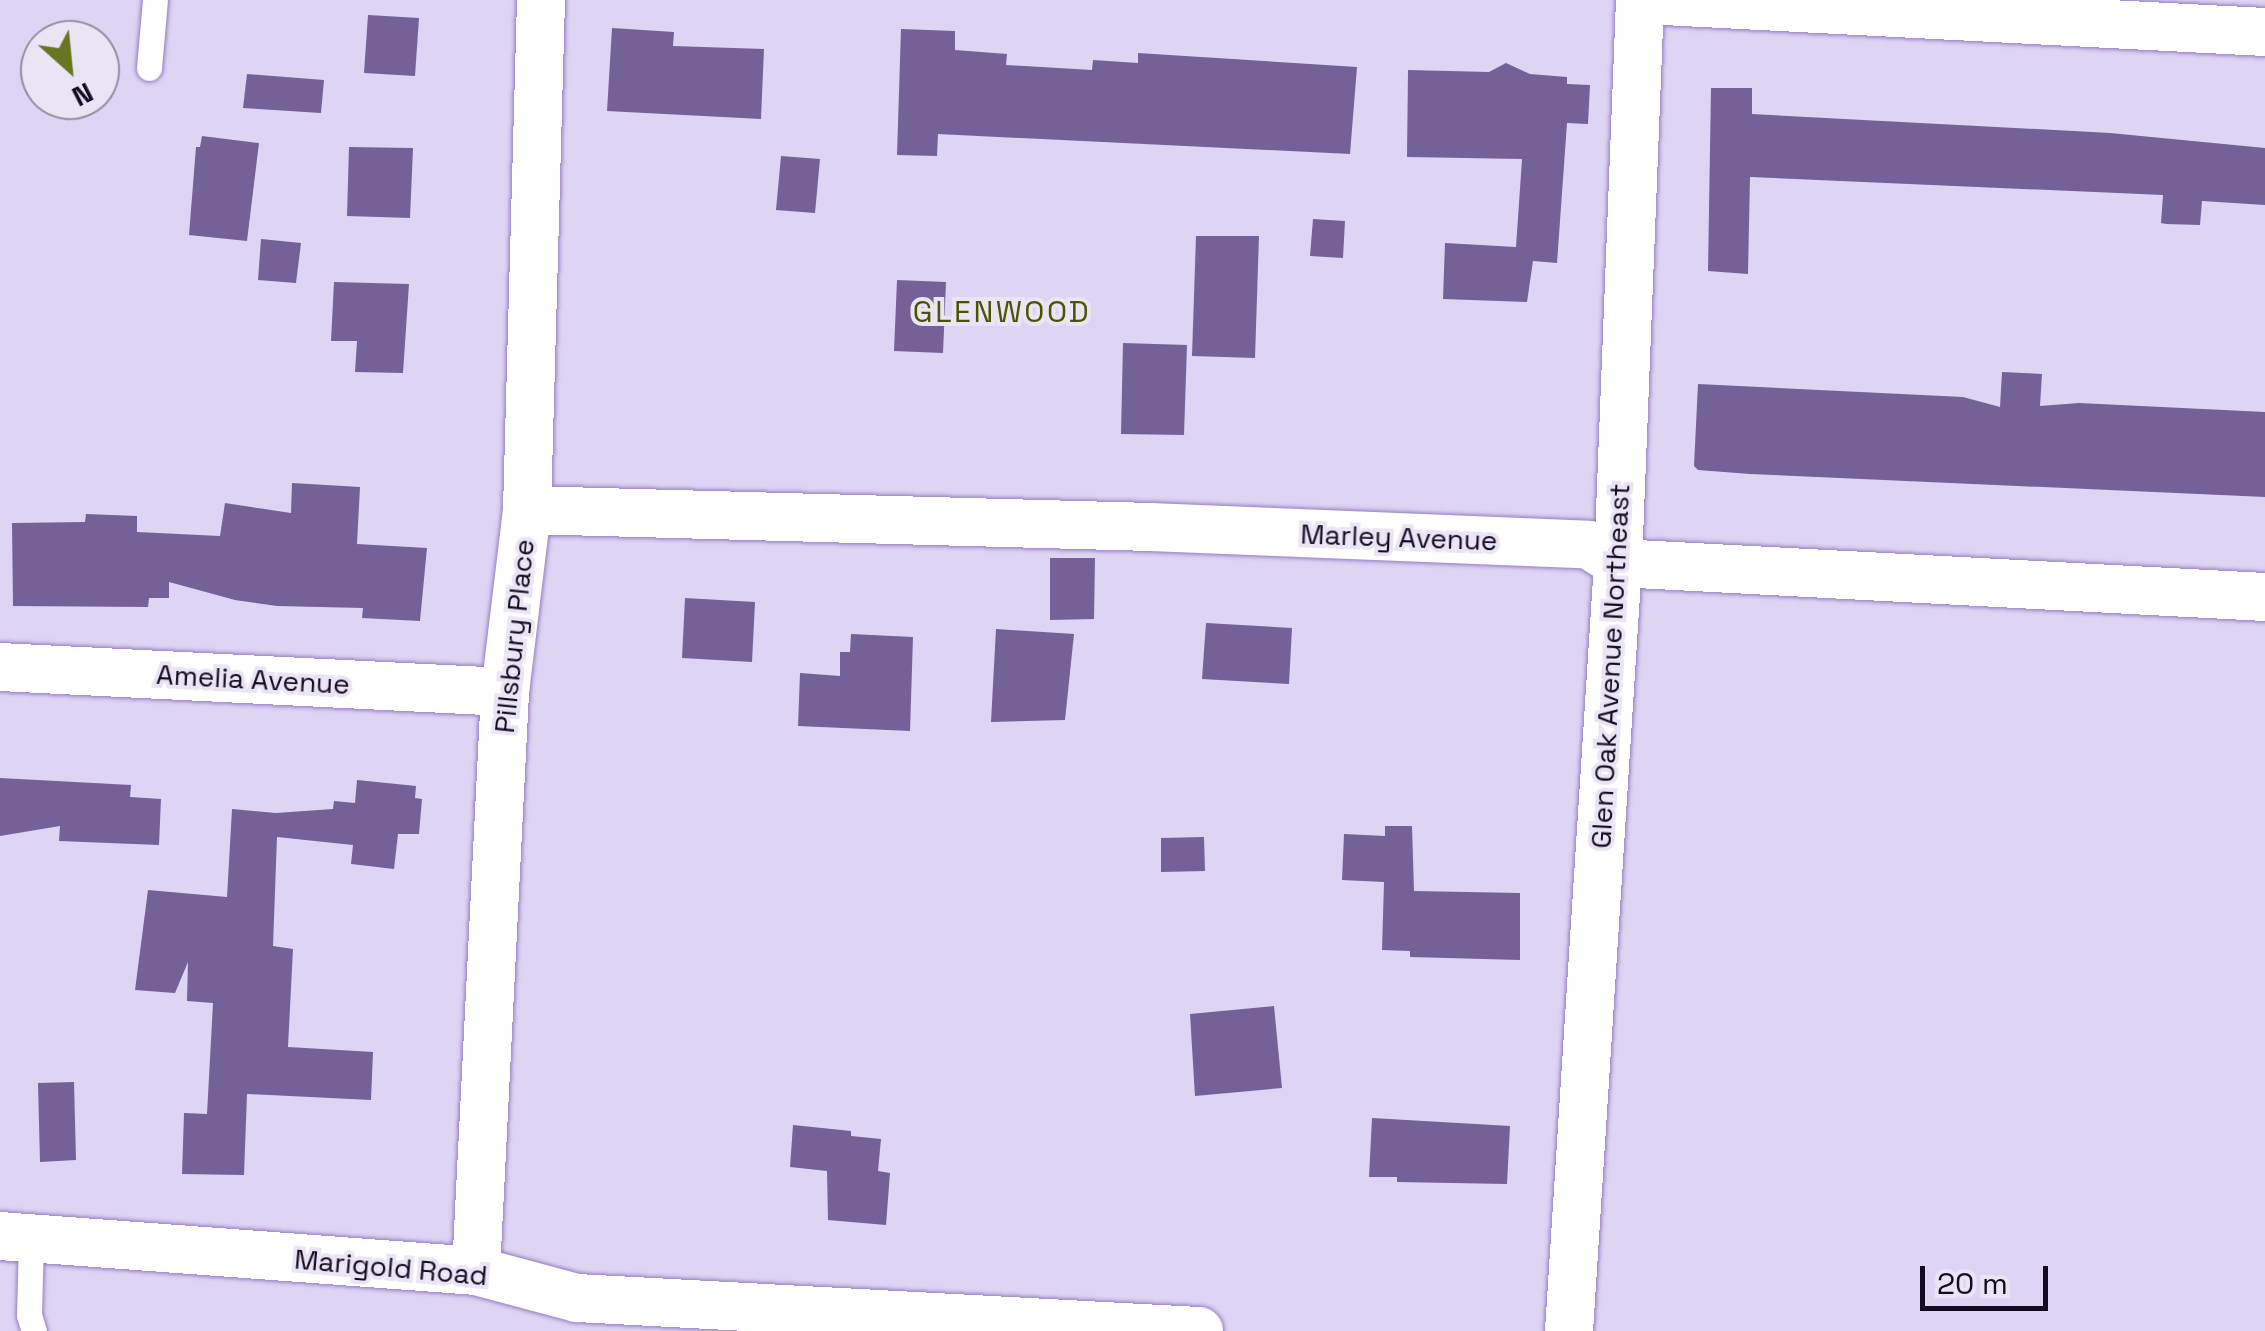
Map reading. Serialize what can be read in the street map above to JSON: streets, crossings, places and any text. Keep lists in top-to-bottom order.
{
  "streets": {
    "street": [
      "Marley Avenue",
      "Pillsbury Place",
      "Glen Oak Avenue Northeast",
      "Amelia Avenue",
      "Marigold Road"
    ]
  },
  "crossings": [
    ["Marley Avenue", "Pillsbury Place"],
    ["Marley Avenue", "Glen Oak Avenue Northeast"],
    ["Pillsbury Place", "Amelia Avenue"],
    ["Pillsbury Place", "Marigold Road"]
  ],
  "districts": ["GLENWOOD"],
  "scale_bar": "20 m",
  "north": "bottom right"
}
